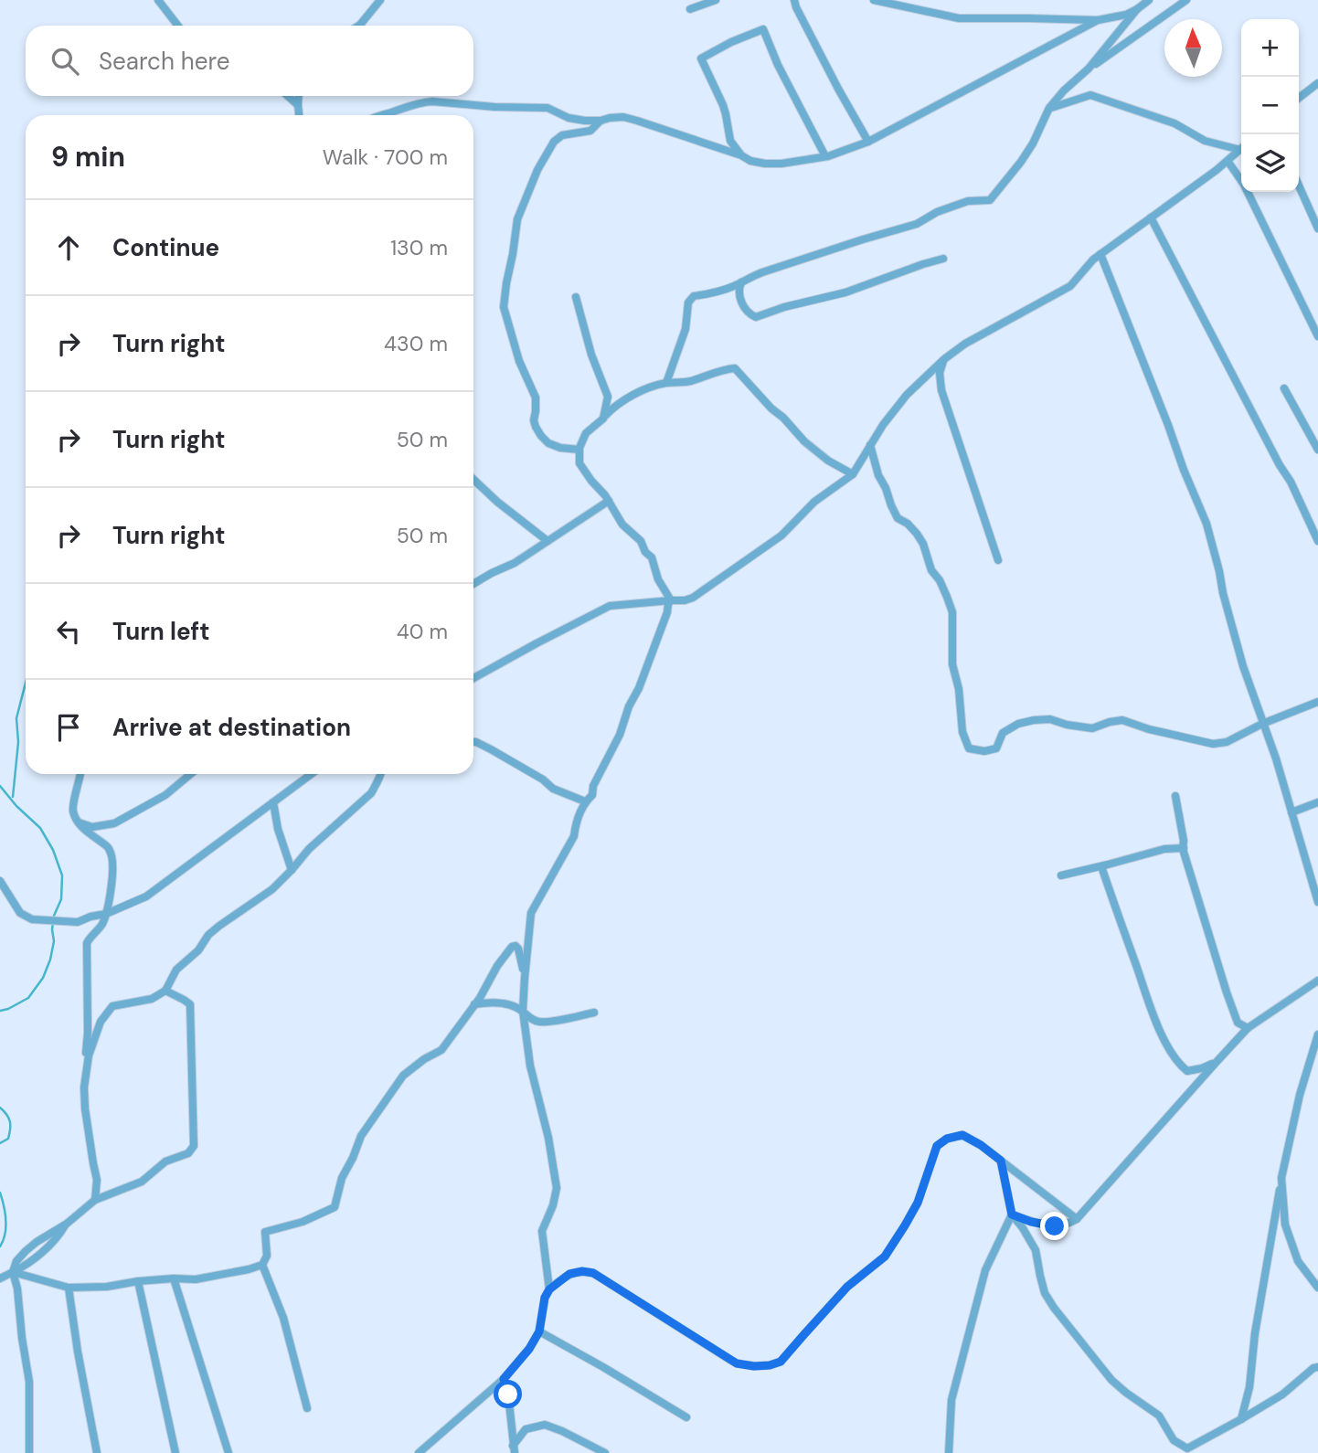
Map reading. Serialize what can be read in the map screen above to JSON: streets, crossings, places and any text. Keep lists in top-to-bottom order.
{
  "north": "top",
  "page": {
    "map_buttons": ["+", "−"],
    "search": "Search here",
    "heading": ["9 min", "Walk · 700 m"],
    "list": [
      ["Continue", "130 m"],
      ["Turn right", "430 m"],
      ["Turn right", "50 m"],
      ["Turn right", "50 m"],
      ["Turn left", "40 m"],
      "Arrive at destination"
    ]
  }
}
